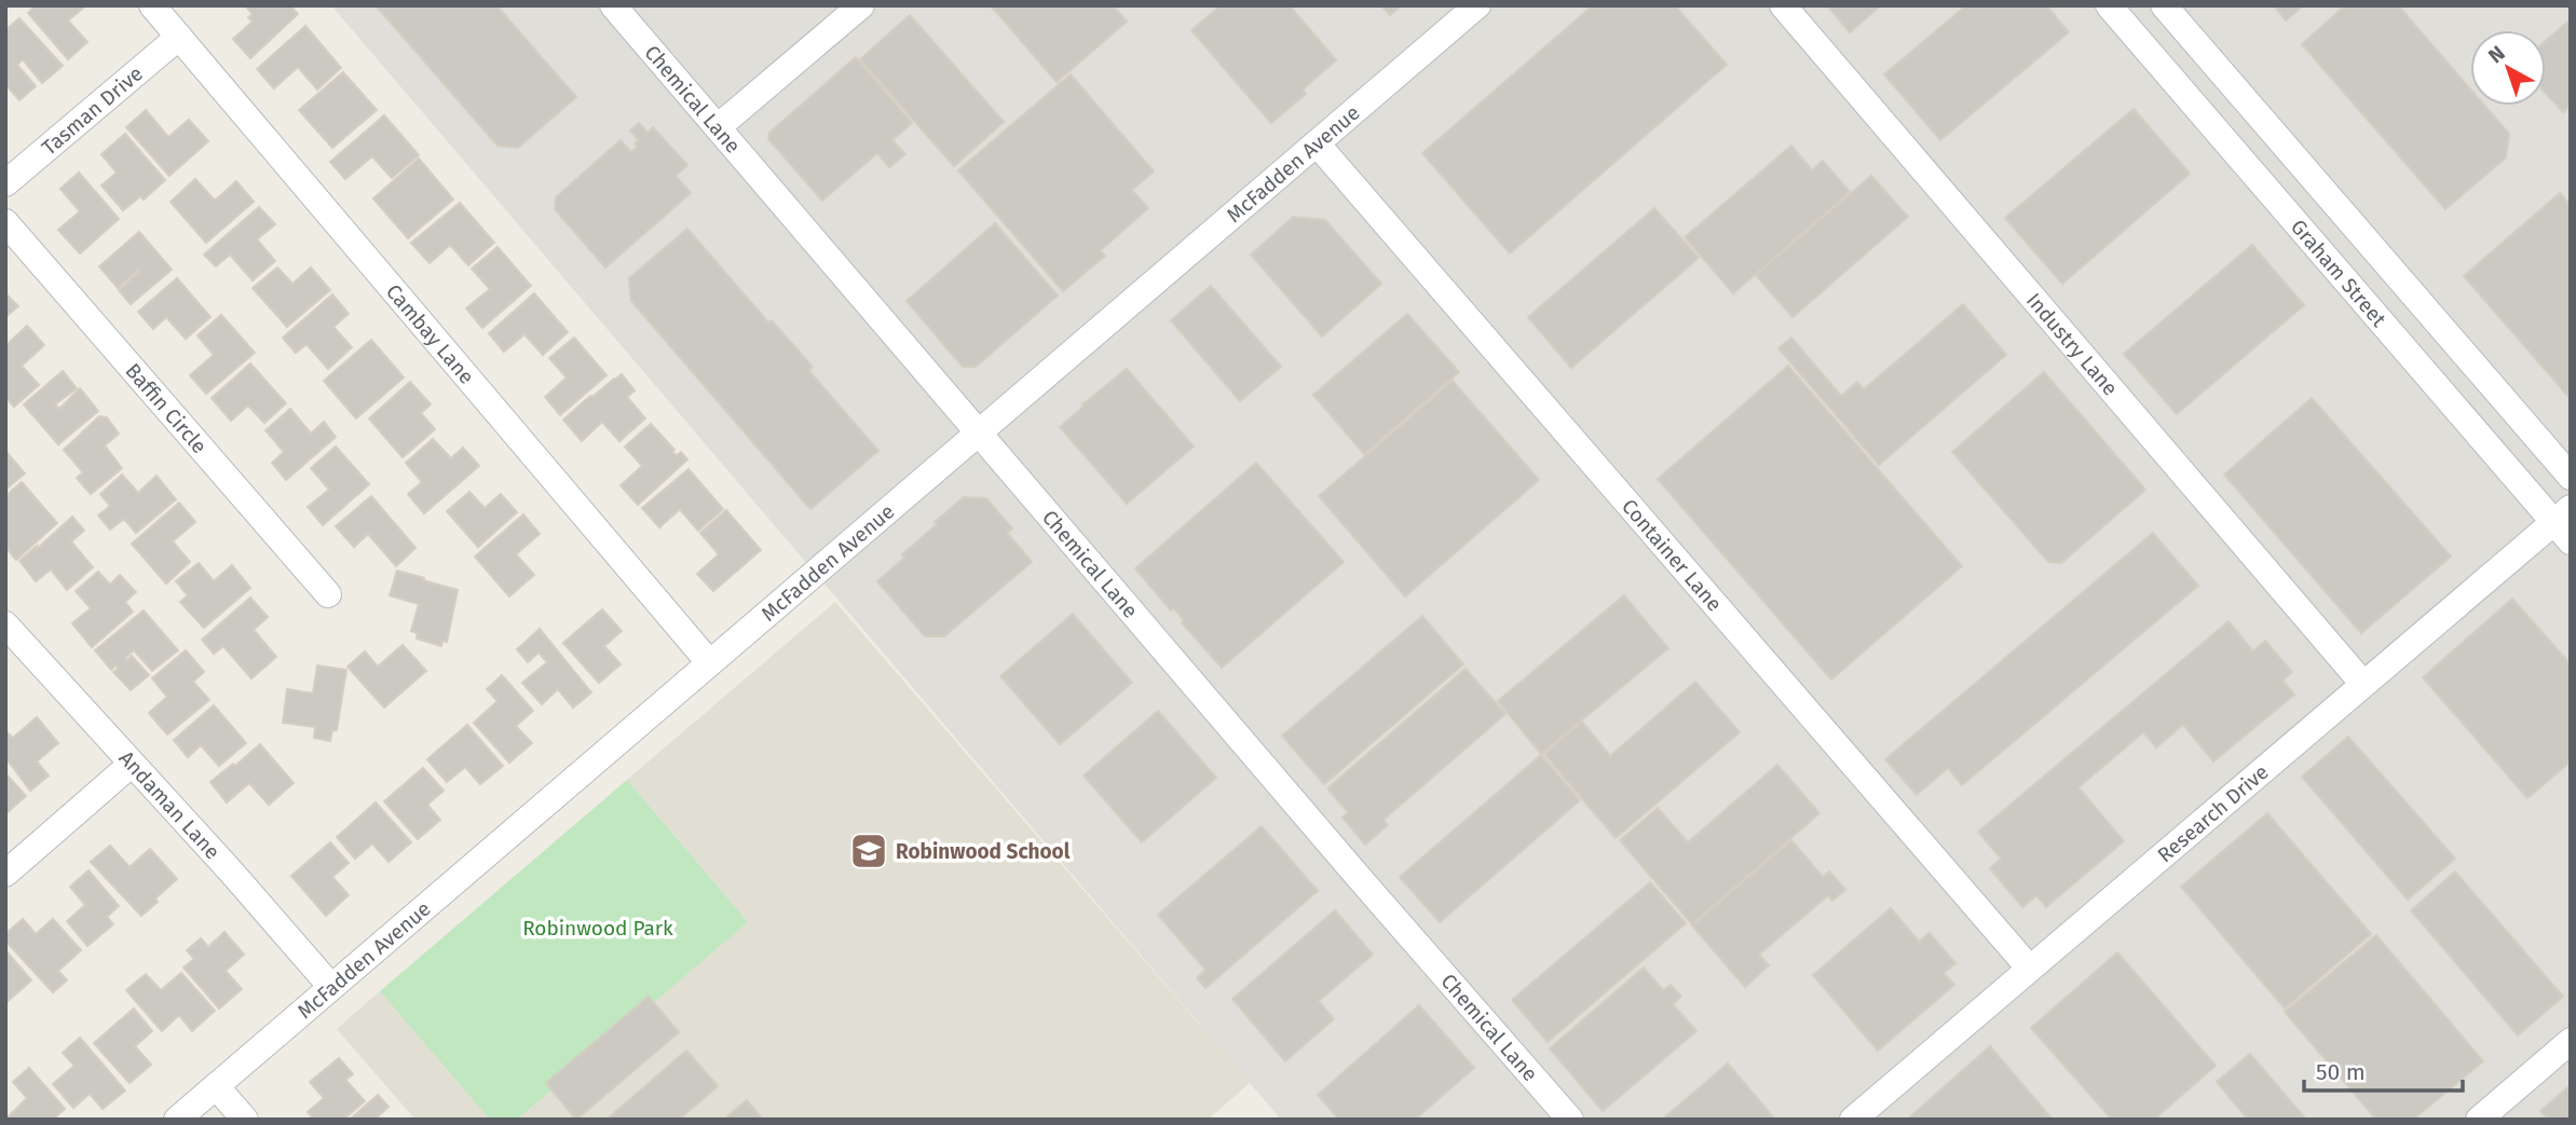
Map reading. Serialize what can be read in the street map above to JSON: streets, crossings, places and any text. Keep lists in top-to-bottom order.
{
  "streets": {
    "street": [
      "Chemical Lane",
      "Tasman Drive",
      "McFadden Avenue",
      "Graham Street",
      "Cambay Lane",
      "Industry Lane",
      "Baffin Circle",
      "Container Lane",
      "Andaman Lane",
      "Research Drive"
    ]
  },
  "crossings": [
    ["Chemical Lane", "McFadden Avenue"],
    ["Tasman Drive", "Cambay Lane"],
    ["McFadden Avenue", "Cambay Lane"],
    ["McFadden Avenue", "Container Lane"],
    ["McFadden Avenue", "Andaman Lane"],
    ["Graham Street", "Research Drive"],
    ["Industry Lane", "Research Drive"],
    ["Container Lane", "Research Drive"]
  ],
  "parks": ["Robinwood Park"],
  "places": {
    "school or university": ["Robinwood School"]
  },
  "scale_bar": "50 m",
  "north": "top left"
}
